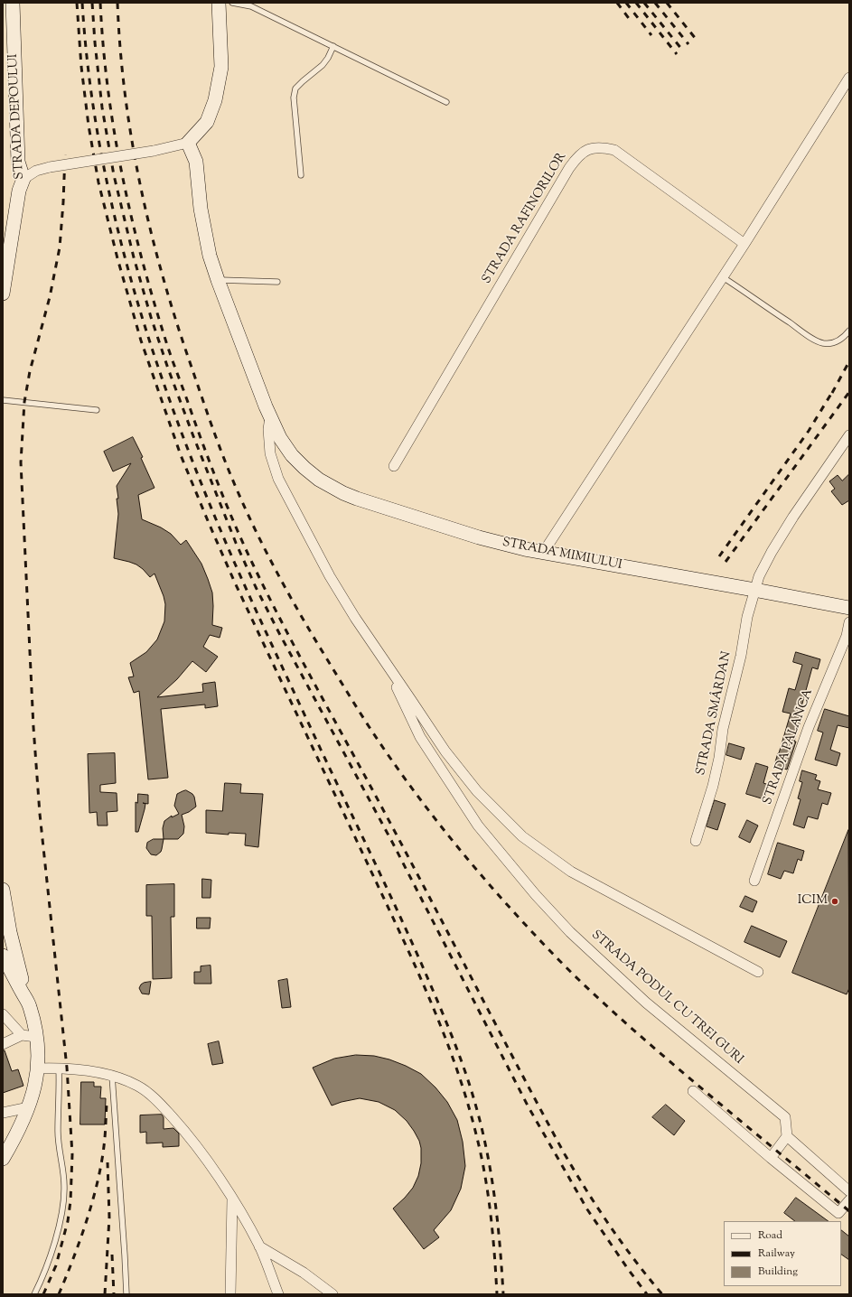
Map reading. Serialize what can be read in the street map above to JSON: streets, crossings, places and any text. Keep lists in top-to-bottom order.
{
  "streets": {
    "street": [
      "STRADA DEPOULUI",
      "STRADA RAFINORILOR",
      "STRADA MIMIULUI",
      "STRADA SMÂRDAN",
      "STRADA PALANCA",
      "STRADA PODUL CU TREI GURI"
    ]
  },
  "crossings": [
    ["STRADA MIMIULUI", "STRADA SMÂRDAN"],
    ["STRADA MIMIULUI", "STRADA PODUL CU TREI GURI"]
  ],
  "places": ["ICIM"],
  "legend": ["Road", "Railway", "Building"]
}
